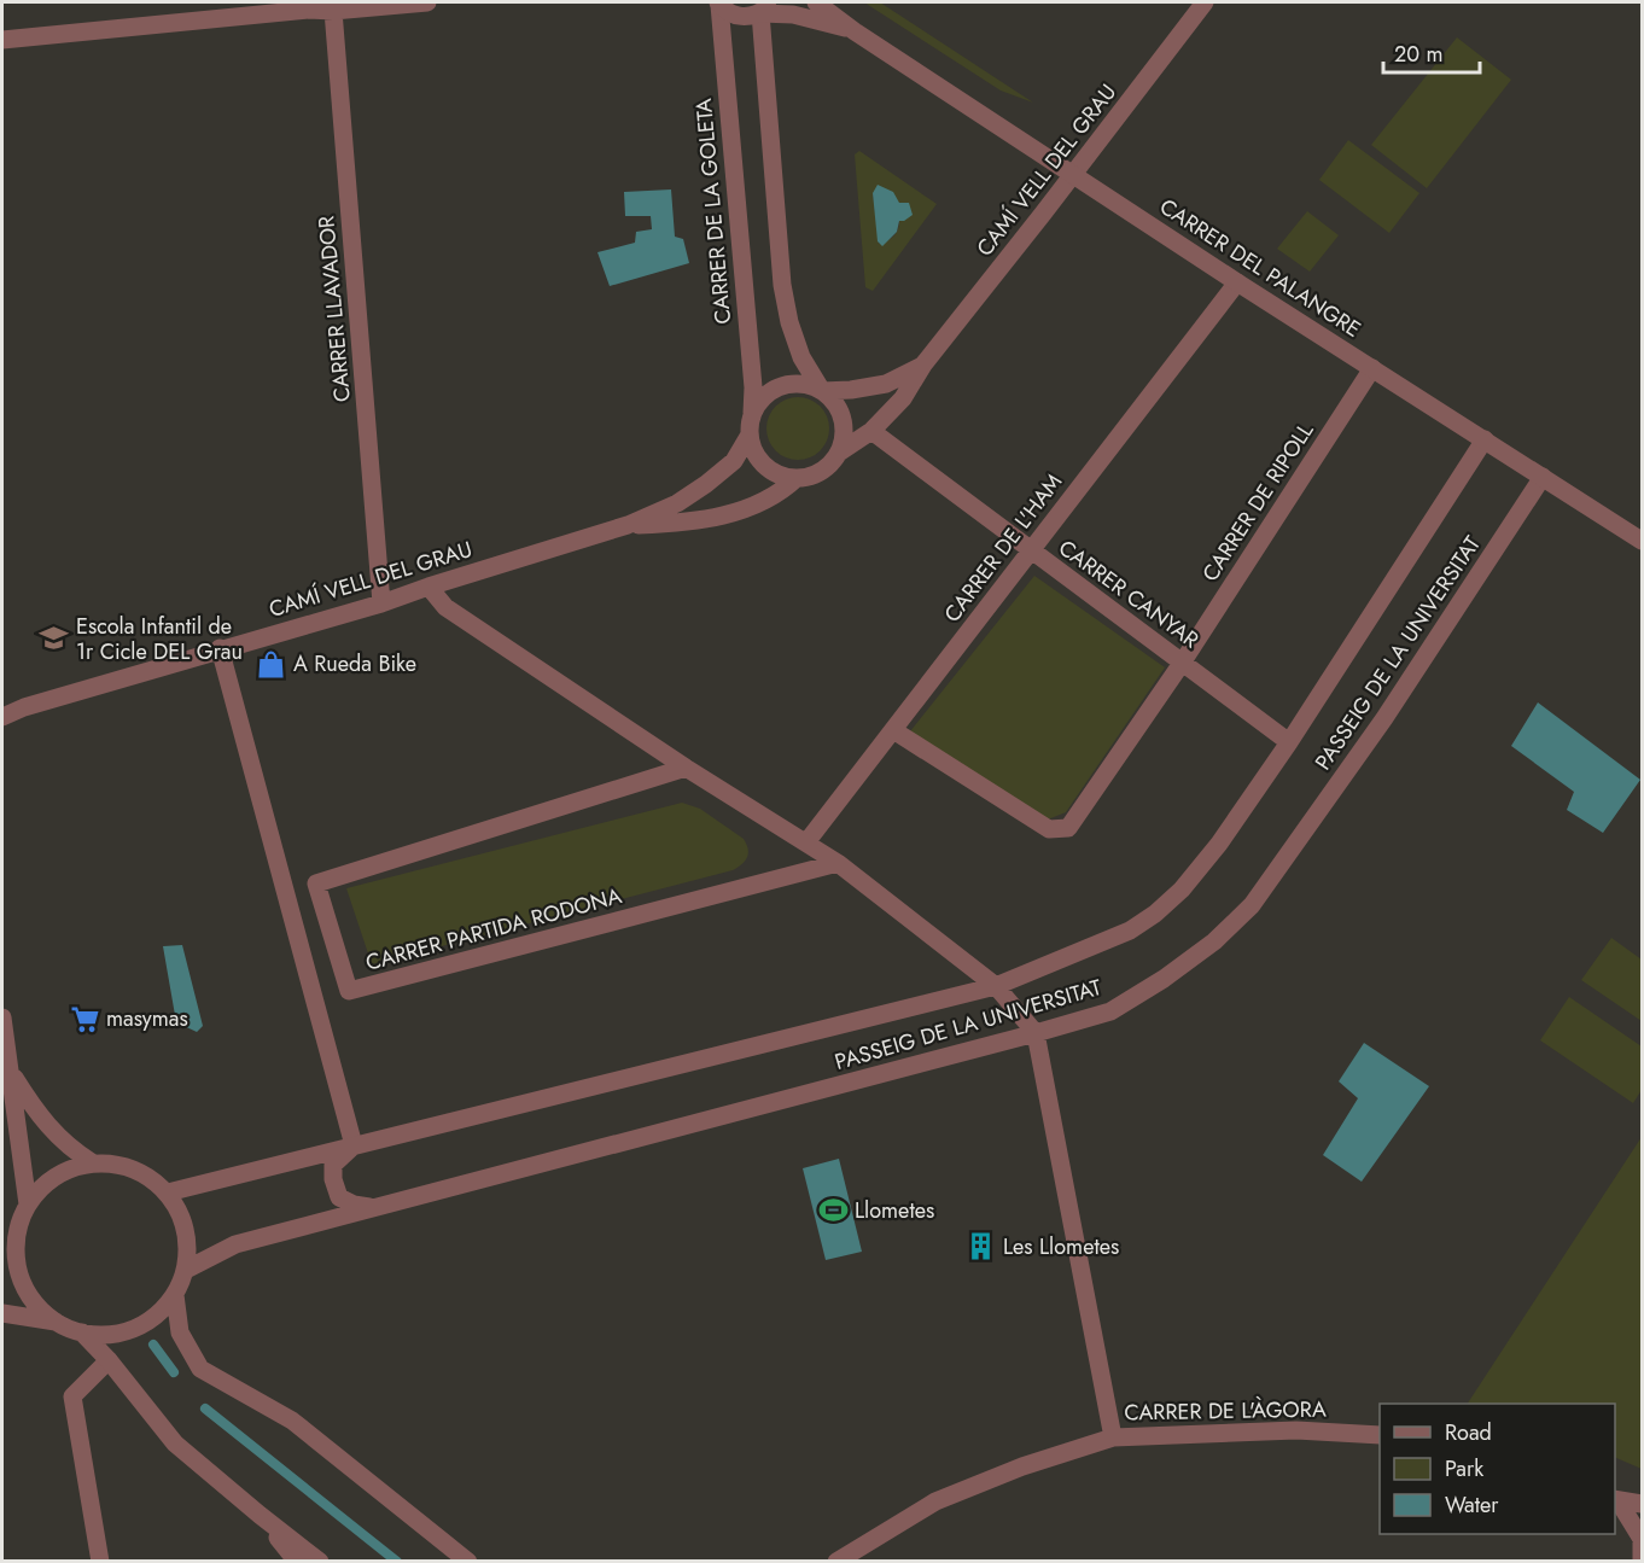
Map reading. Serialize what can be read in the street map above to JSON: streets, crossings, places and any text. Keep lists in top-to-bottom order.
{
  "streets": {
    "street": [
      "CAMÍ VELL DEL GRAU",
      "CARRER DE LA GOLETA",
      "CARRER DEL PALANGRE",
      "CARRER LLAVADOR",
      "CARRER DE RIPOLL",
      "CARRER DE L'HAM",
      "CARRER CANYAR",
      "PASSEIG DE LA UNIVERSITAT",
      "CARRER PARTIDA RODONA",
      "CARRER DE L'ÀGORA"
    ]
  },
  "crossings": [
    ["CAMÍ VELL DEL GRAU", "CARRER DE LA GOLETA"],
    ["CAMÍ VELL DEL GRAU", "CARRER DEL PALANGRE"],
    ["CAMÍ VELL DEL GRAU", "CARRER LLAVADOR"],
    ["CAMÍ VELL DEL GRAU", "CARRER CANYAR"],
    ["CARRER DE LA GOLETA", "CARRER DEL PALANGRE"],
    ["CARRER DEL PALANGRE", "CARRER DE RIPOLL"],
    ["CARRER DEL PALANGRE", "CARRER DE L'HAM"],
    ["CARRER DEL PALANGRE", "PASSEIG DE LA UNIVERSITAT"],
    ["CARRER DE RIPOLL", "CARRER DE L'HAM"],
    ["CARRER DE RIPOLL", "CARRER CANYAR"],
    ["CARRER DE L'HAM", "CARRER CANYAR"],
    ["CARRER CANYAR", "PASSEIG DE LA UNIVERSITAT"]
  ],
  "places": {
    "school or university": ["Escola Infantil de 1r Cicle DEL Grau"],
    "shop": ["A Rueda Bike"],
    "supermarket": ["masymas"],
    "sports": ["Llometes"],
    "building": ["Les Llometes"]
  },
  "legend": ["Road", "Park", "Water"],
  "scale_bar": "20 m"
}
